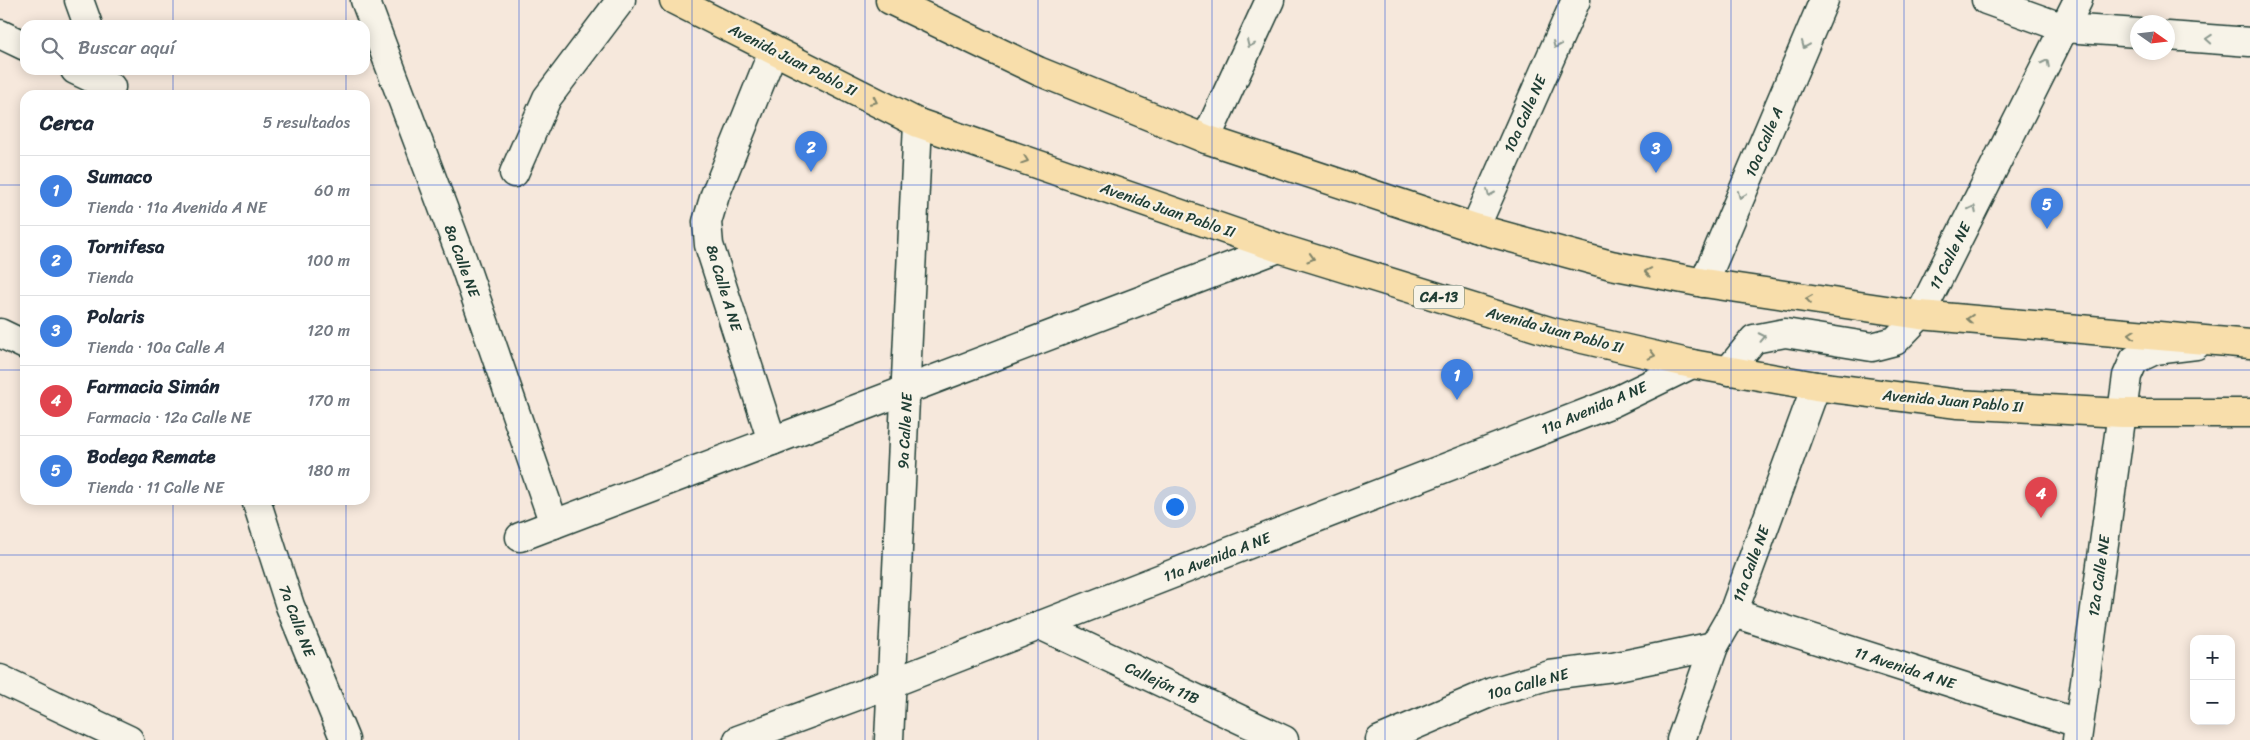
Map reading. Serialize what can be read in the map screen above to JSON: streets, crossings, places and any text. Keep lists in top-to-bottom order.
{
  "streets": {
    "highway": ["Avenida Juan Pablo II", "CA-13"],
    "street": [
      "10a Calle NE",
      "10a Calle A",
      "11 Calle NE",
      "8a Calle NE",
      "8a Calle A NE",
      "11a Avenida A NE",
      "9a Calle NE",
      "11a Calle NE",
      "12a Calle NE",
      "7a Calle NE",
      "11 Avenida A NE",
      "Callejón 11B"
    ]
  },
  "crossings": [
    ["Avenida Juan Pablo II", "11 Calle NE"],
    ["Avenida Juan Pablo II", "8a Calle A NE"],
    ["Avenida Juan Pablo II", "11a Avenida A NE"],
    ["Avenida Juan Pablo II", "9a Calle NE"],
    ["Avenida Juan Pablo II", "11a Calle NE"],
    ["Avenida Juan Pablo II", "12a Calle NE"],
    ["10a Calle NE", "11a Calle NE"],
    ["11a Avenida A NE", "9a Calle NE"],
    ["11a Avenida A NE", "Callejón 11B"],
    ["11a Calle NE", "11 Avenida A NE"],
    ["12a Calle NE", "11 Avenida A NE"]
  ],
  "one_way": ["10a Calle NE", "10a Calle A", "11 Calle NE"],
  "north": "right",
  "page": {
    "search": "Buscar aquí",
    "heading": ["Cerca", "5 resultados"],
    "pins": [
      "2",
      "3",
      "5",
      "1",
      "4"
    ],
    "list": [
      {
        "mark": "1",
        "name": "Sumaco",
        "note": "Tienda · 11a Avenida A NE",
        "value": "60 m"
      },
      {
        "mark": "2",
        "name": "Tornifesa",
        "note": "Tienda",
        "value": "100 m"
      },
      {
        "mark": "3",
        "name": "Polaris",
        "note": "Tienda · 10a Calle A",
        "value": "120 m"
      },
      {
        "mark": "4",
        "name": "Farmacia Simán",
        "note": "Farmacia · 12a Calle NE",
        "value": "170 m"
      },
      {
        "mark": "5",
        "name": "Bodega Remate",
        "note": "Tienda · 11 Calle NE",
        "value": "180 m"
      }
    ],
    "map_buttons": ["+", "−"]
  }
}
